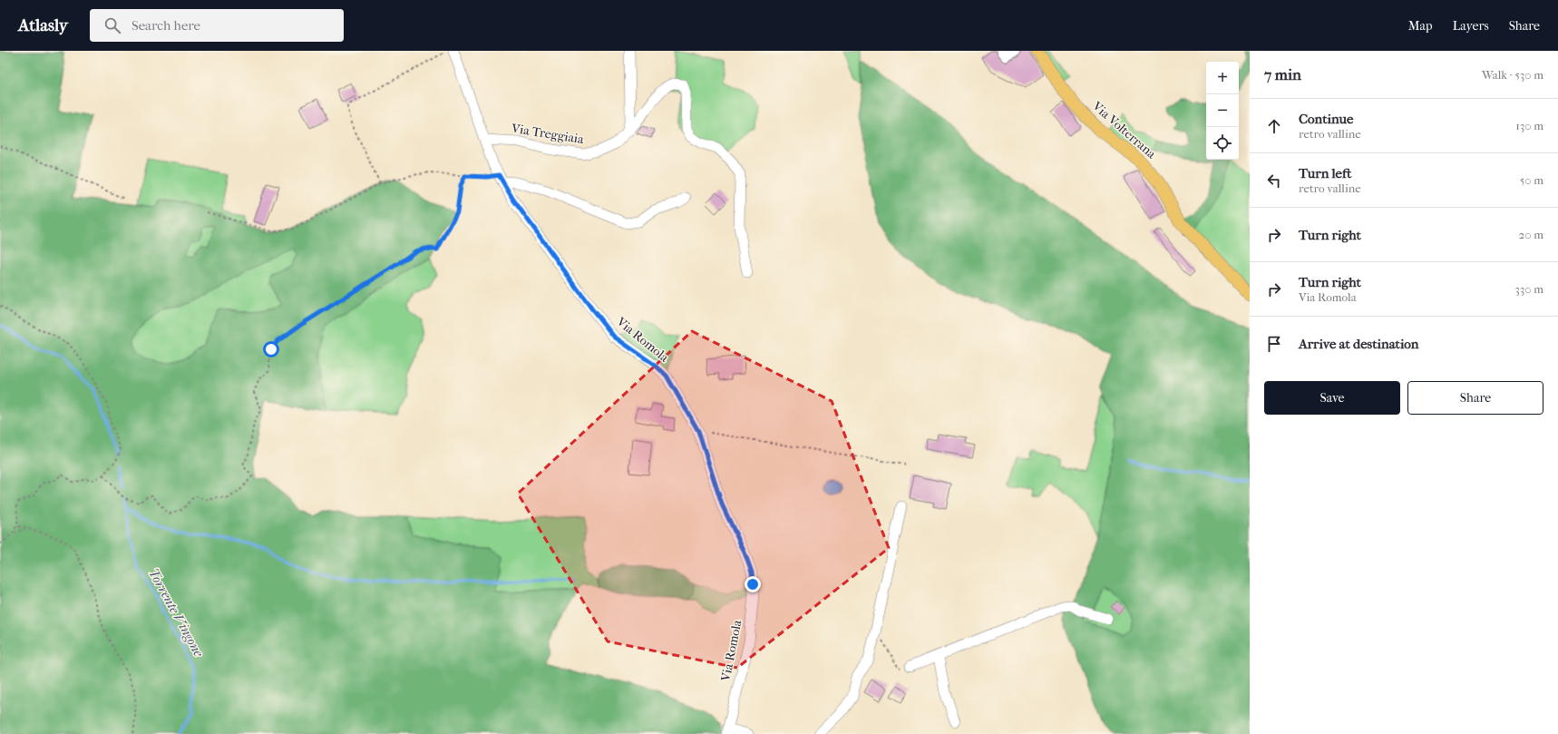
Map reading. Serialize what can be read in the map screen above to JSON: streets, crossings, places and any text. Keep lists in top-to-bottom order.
{
  "streets": {
    "main road": ["Via Volterrana"],
    "street": ["Via Treggiaia", "Via Romola"]
  },
  "crossings": [
    ["Via Treggiaia", "Via Romola"]
  ],
  "water": ["Torrente Vingone"],
  "page": {
    "header": "Atlasly",
    "search": "Search here",
    "nav": ["Map", "Layers", "Share"],
    "heading": ["7 min", "Walk · 530 m"],
    "map_buttons": ["+", "−"],
    "list": [
      ["Continue", "retro valline", "130 m"],
      ["Turn left", "retro valline", "50 m"],
      ["Turn right", "20 m"],
      ["Turn right", "Via Romola", "330 m"],
      "Arrive at destination"
    ],
    "buttons": ["Save", "Share"]
  }
}
